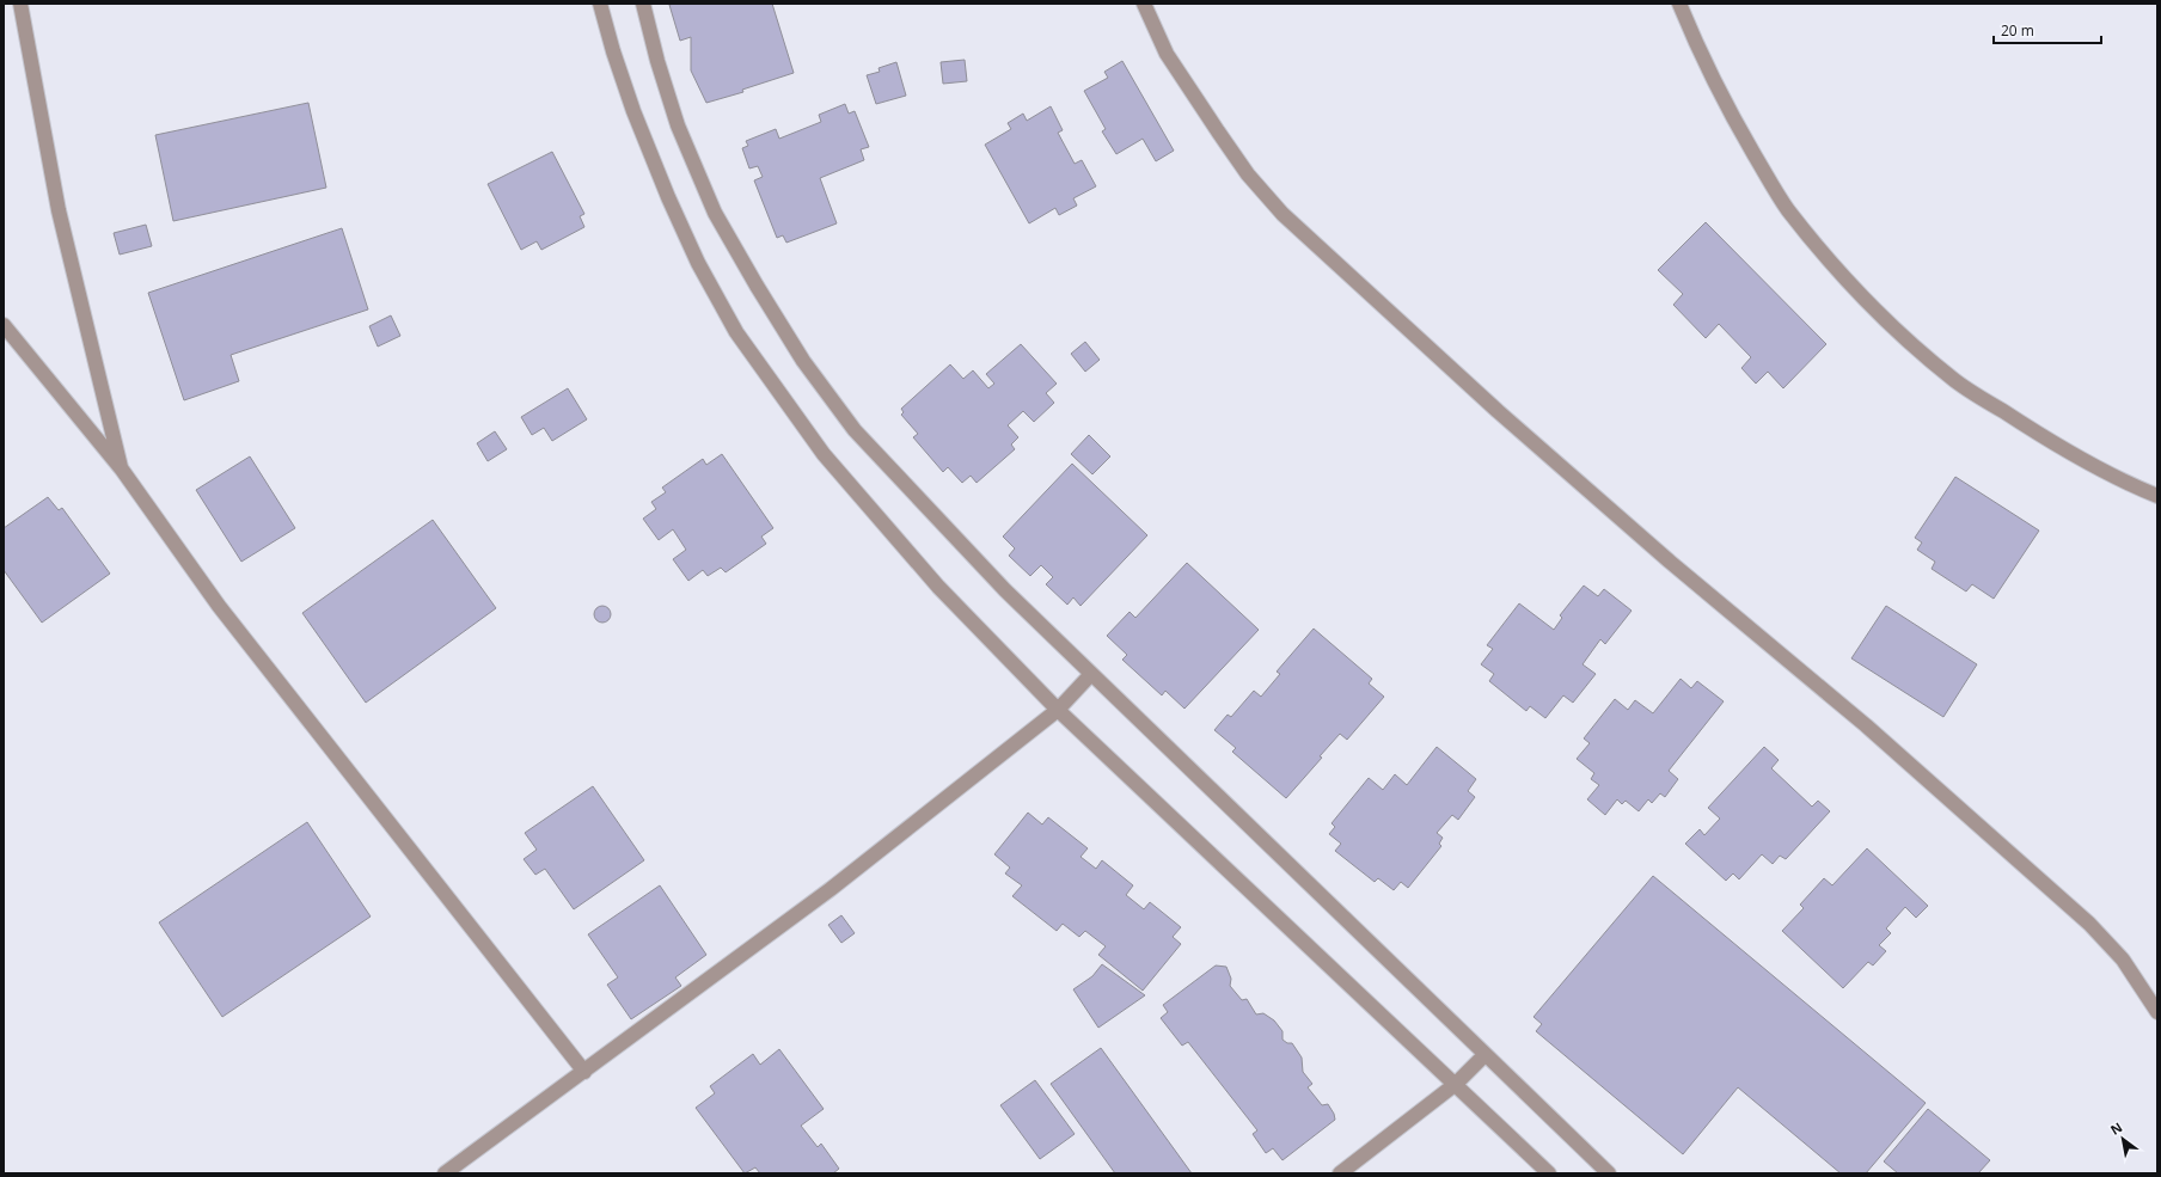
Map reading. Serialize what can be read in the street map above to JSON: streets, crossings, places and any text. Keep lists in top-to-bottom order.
{
  "scale_bar": "20 m",
  "north": "top left"
}
